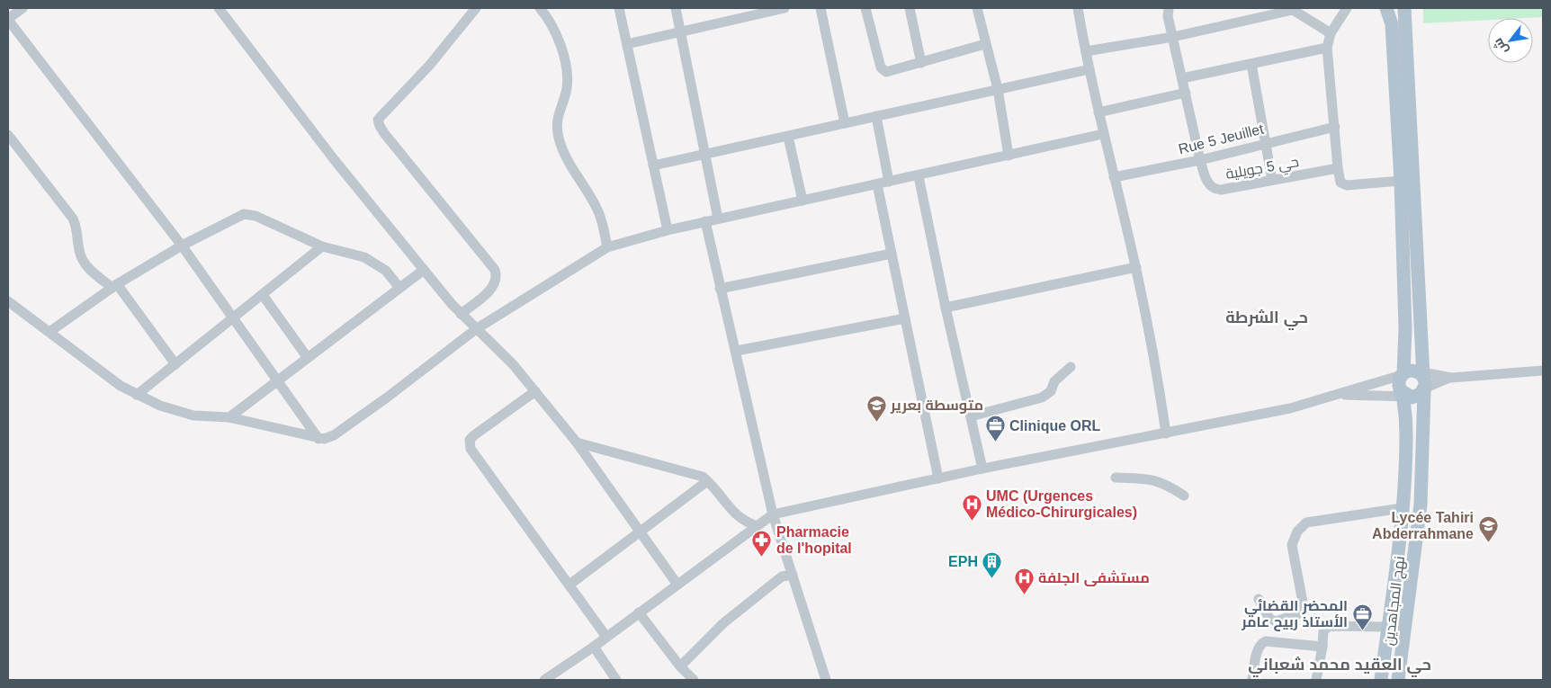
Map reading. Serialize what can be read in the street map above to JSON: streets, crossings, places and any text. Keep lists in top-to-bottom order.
{
  "streets": {
    "main road": ["نهج المجاهدين"],
    "street": ["Rue 5 Jeuillet", "حي 5 جويلية"]
  },
  "crossings": [
    ["Rue 5 Jeuillet", "حي 5 جويلية"]
  ],
  "districts": ["حي الشرطة", "حي العقيد محمد شعباني"],
  "places": {
    "school or university": ["متوسطة بعرير", "Lycée Tahiri Abderrahmane"],
    "office": ["Clinique ORL", "المحضر القضائي الأستاذ ربيح عامر"],
    "hospital": ["UMC (Urgences Médico-Chirurgicales)", "مستشفى الجلفة"],
    "pharmacy": ["Pharmacie de l'hopital"],
    "building": ["EPH"]
  },
  "north": "bottom left"
}
